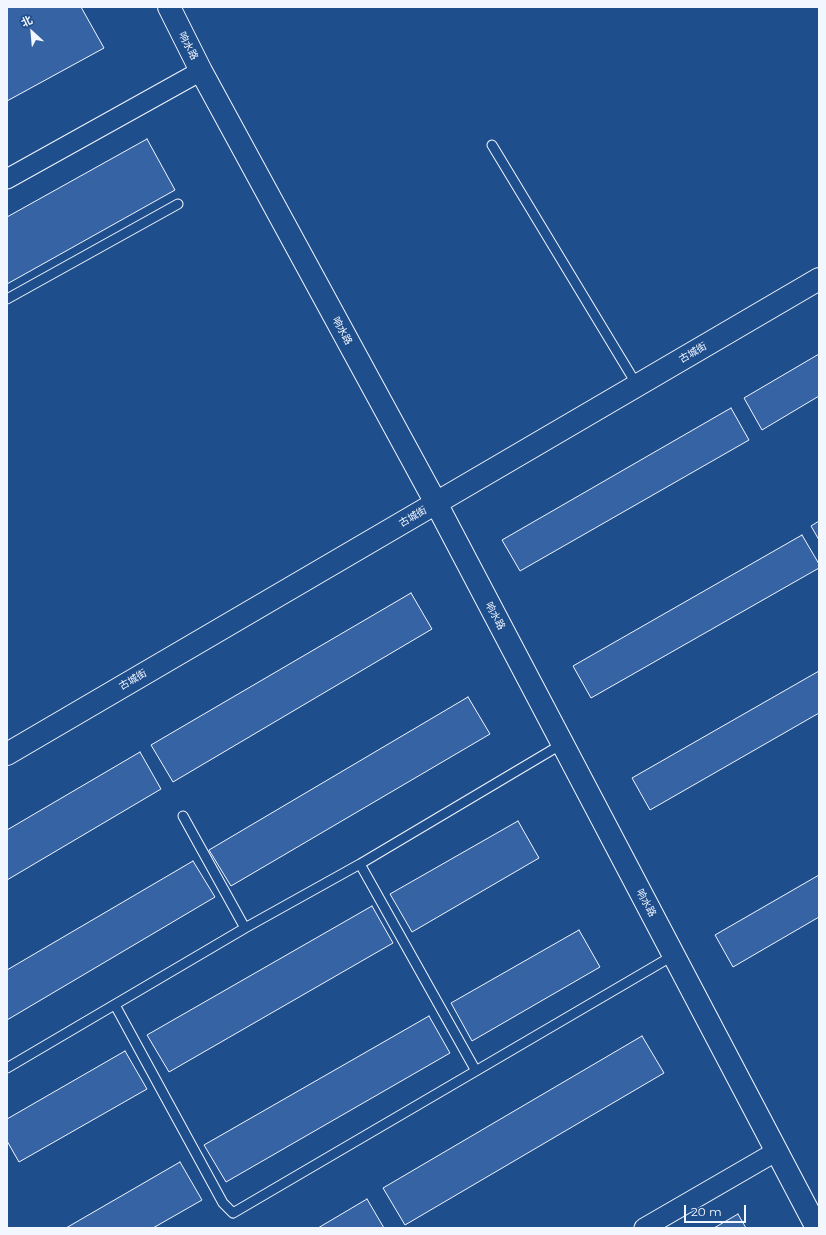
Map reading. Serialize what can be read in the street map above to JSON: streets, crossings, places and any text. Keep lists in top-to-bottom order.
{
  "streets": {
    "street": ["响水路", "古城街"]
  },
  "crossings": [
    ["响水路", "古城街"]
  ],
  "scale_bar": "20 m",
  "north": "top left"
}
